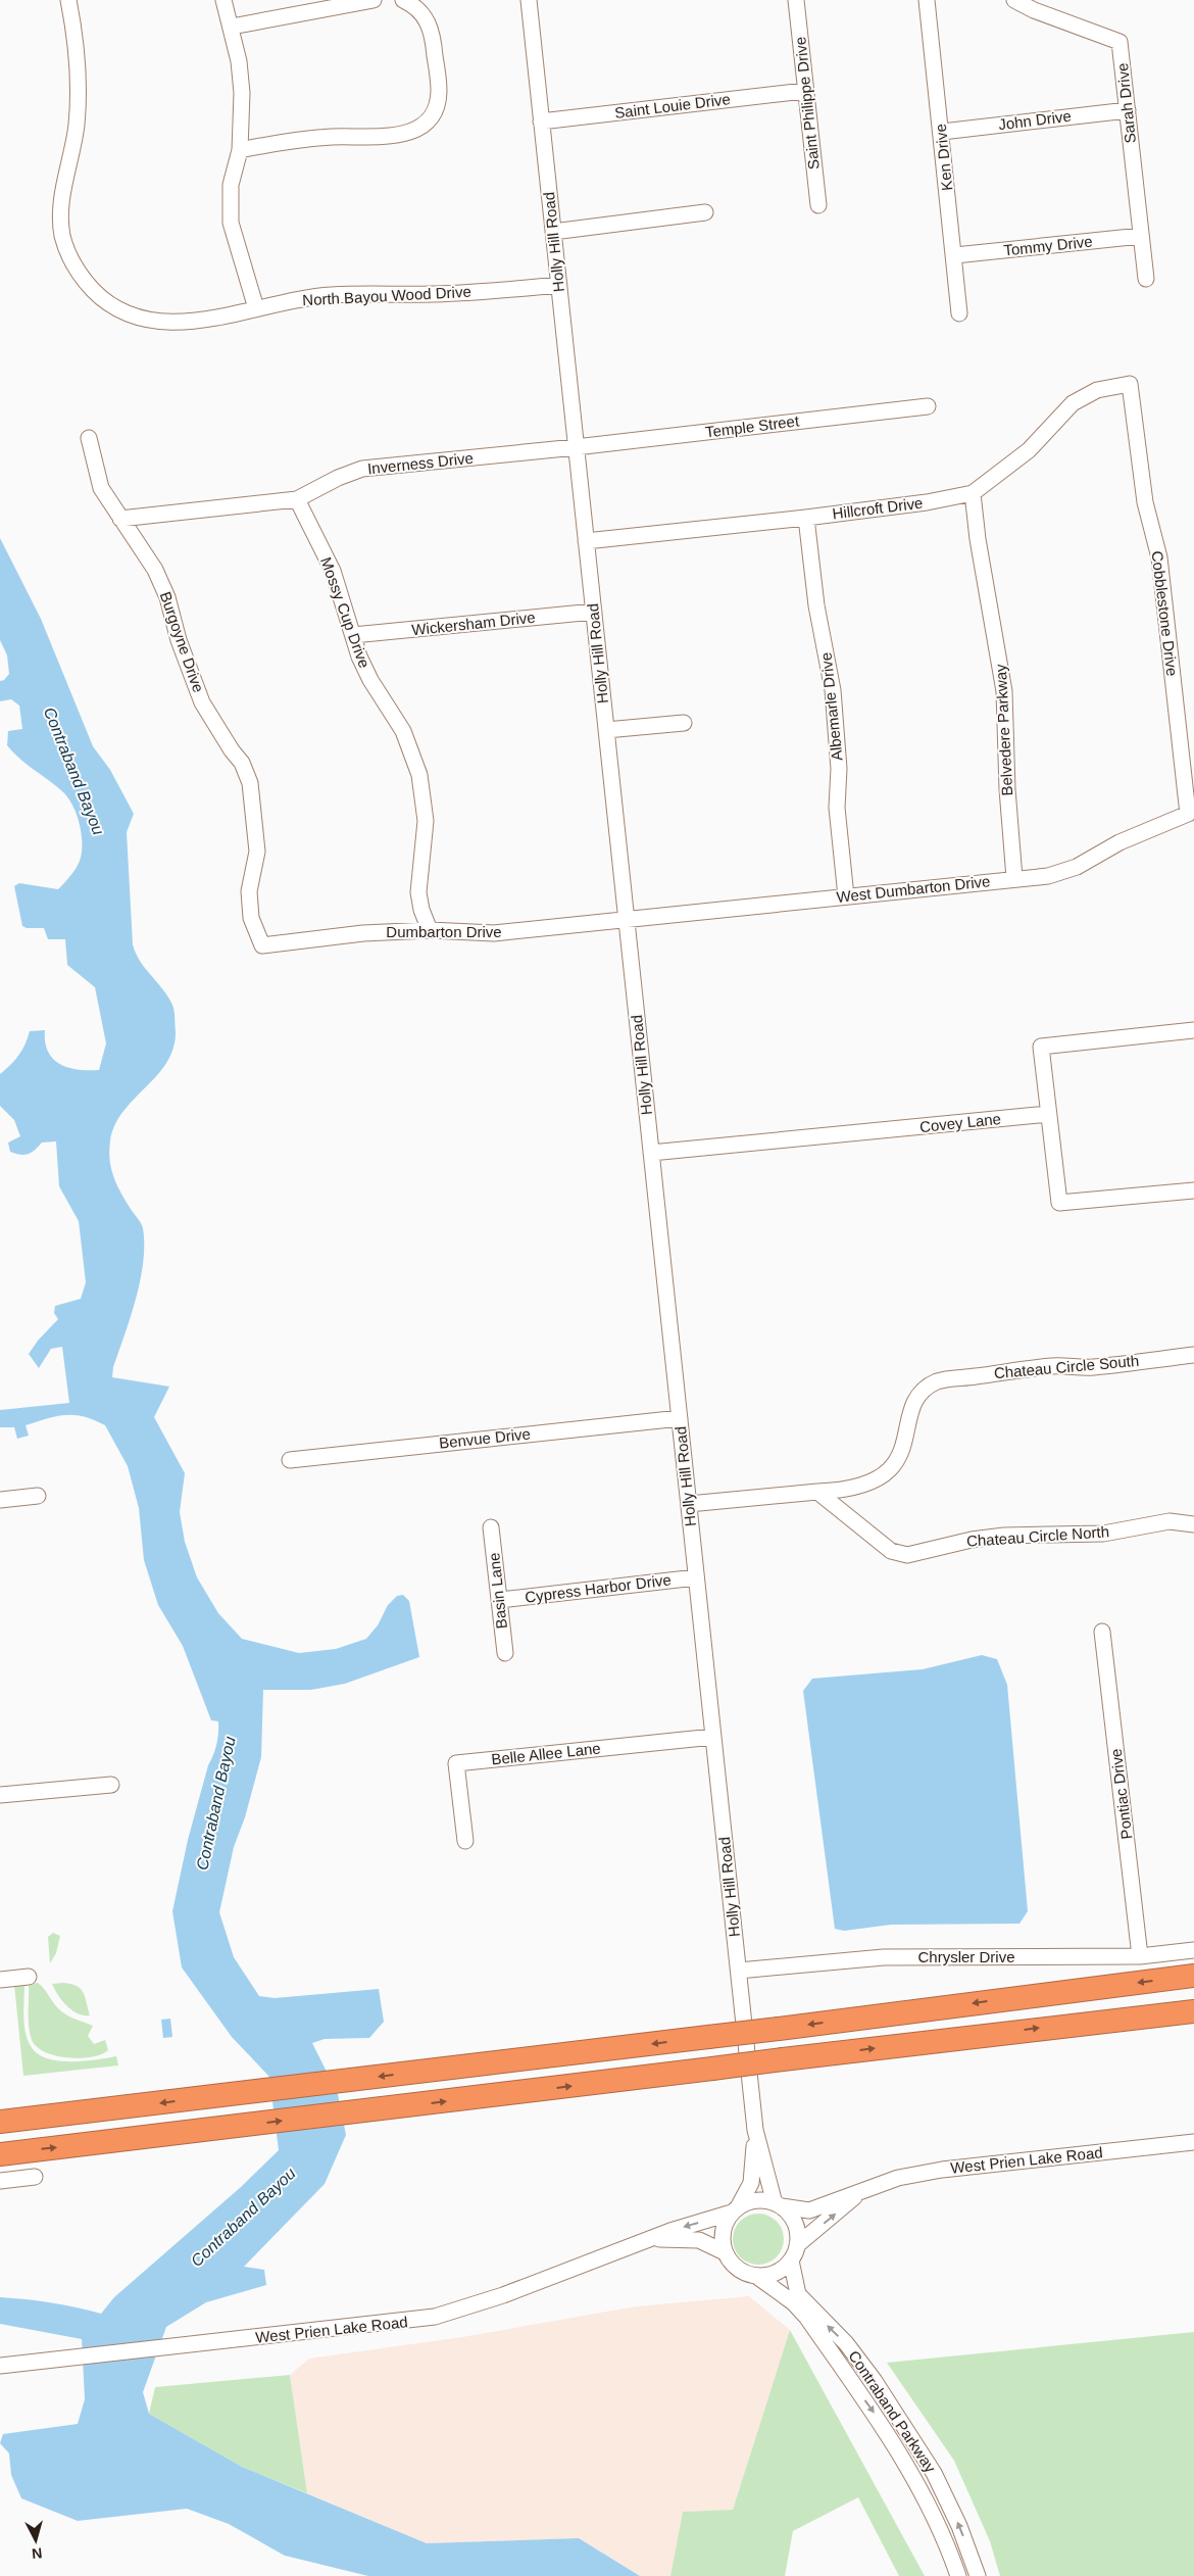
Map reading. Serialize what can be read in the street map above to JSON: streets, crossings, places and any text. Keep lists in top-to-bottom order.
{
  "streets": {
    "street": [
      "Saint Philippe Drive",
      "Sarah Drive",
      "Saint Louie Drive",
      "John Drive",
      "Ken Drive",
      "Holly Hill Road",
      "Tommy Drive",
      "North Bayou Wood Drive",
      "Temple Street",
      "Inverness Drive",
      "Hillcroft Drive",
      "Mossy Cup Drive",
      "Cobblestone Drive",
      "Wickersham Drive",
      "Burgoyne Drive",
      "Albemarle Drive",
      "Belvedere Parkway",
      "West Dumbarton Drive",
      "Dumbarton Drive",
      "Covey Lane",
      "Chateau Circle South",
      "Benvue Drive",
      "Chateau Circle North",
      "Cypress Harbor Drive",
      "Basin Lane",
      "Belle Allee Lane",
      "Pontiac Drive",
      "Chrysler Drive",
      "West Prien Lake Road",
      "Contraband Parkway"
    ]
  },
  "crossings": [
    ["Saint Philippe Drive", "Saint Louie Drive"],
    ["Sarah Drive", "John Drive"],
    ["Sarah Drive", "Tommy Drive"],
    ["Saint Louie Drive", "Holly Hill Road"],
    ["John Drive", "Ken Drive"],
    ["Ken Drive", "Tommy Drive"],
    ["Holly Hill Road", "North Bayou Wood Drive"],
    ["Holly Hill Road", "Temple Street"],
    ["Holly Hill Road", "Inverness Drive"],
    ["Holly Hill Road", "Hillcroft Drive"],
    ["Holly Hill Road", "Wickersham Drive"],
    ["Holly Hill Road", "West Dumbarton Drive"],
    ["Holly Hill Road", "Dumbarton Drive"],
    ["Holly Hill Road", "Covey Lane"],
    ["Holly Hill Road", "Benvue Drive"],
    ["Holly Hill Road", "Cypress Harbor Drive"],
    ["Holly Hill Road", "Belle Allee Lane"],
    ["Holly Hill Road", "Chrysler Drive"],
    ["Holly Hill Road", "West Prien Lake Road"],
    ["Holly Hill Road", "Contraband Parkway"],
    ["Temple Street", "Inverness Drive"],
    ["Inverness Drive", "Mossy Cup Drive"],
    ["Inverness Drive", "Burgoyne Drive"],
    ["Hillcroft Drive", "Cobblestone Drive"],
    ["Hillcroft Drive", "Albemarle Drive"],
    ["Hillcroft Drive", "Belvedere Parkway"],
    ["Mossy Cup Drive", "Wickersham Drive"],
    ["Mossy Cup Drive", "Dumbarton Drive"],
    ["Cobblestone Drive", "West Dumbarton Drive"],
    ["Burgoyne Drive", "Dumbarton Drive"],
    ["Albemarle Drive", "West Dumbarton Drive"],
    ["Belvedere Parkway", "West Dumbarton Drive"],
    ["West Dumbarton Drive", "Dumbarton Drive"],
    ["Chateau Circle South", "Chateau Circle North"],
    ["Cypress Harbor Drive", "Basin Lane"],
    ["Pontiac Drive", "Chrysler Drive"],
    ["West Prien Lake Road", "Contraband Parkway"]
  ],
  "water": ["Contraband Bayou"],
  "north": "bottom"
}
